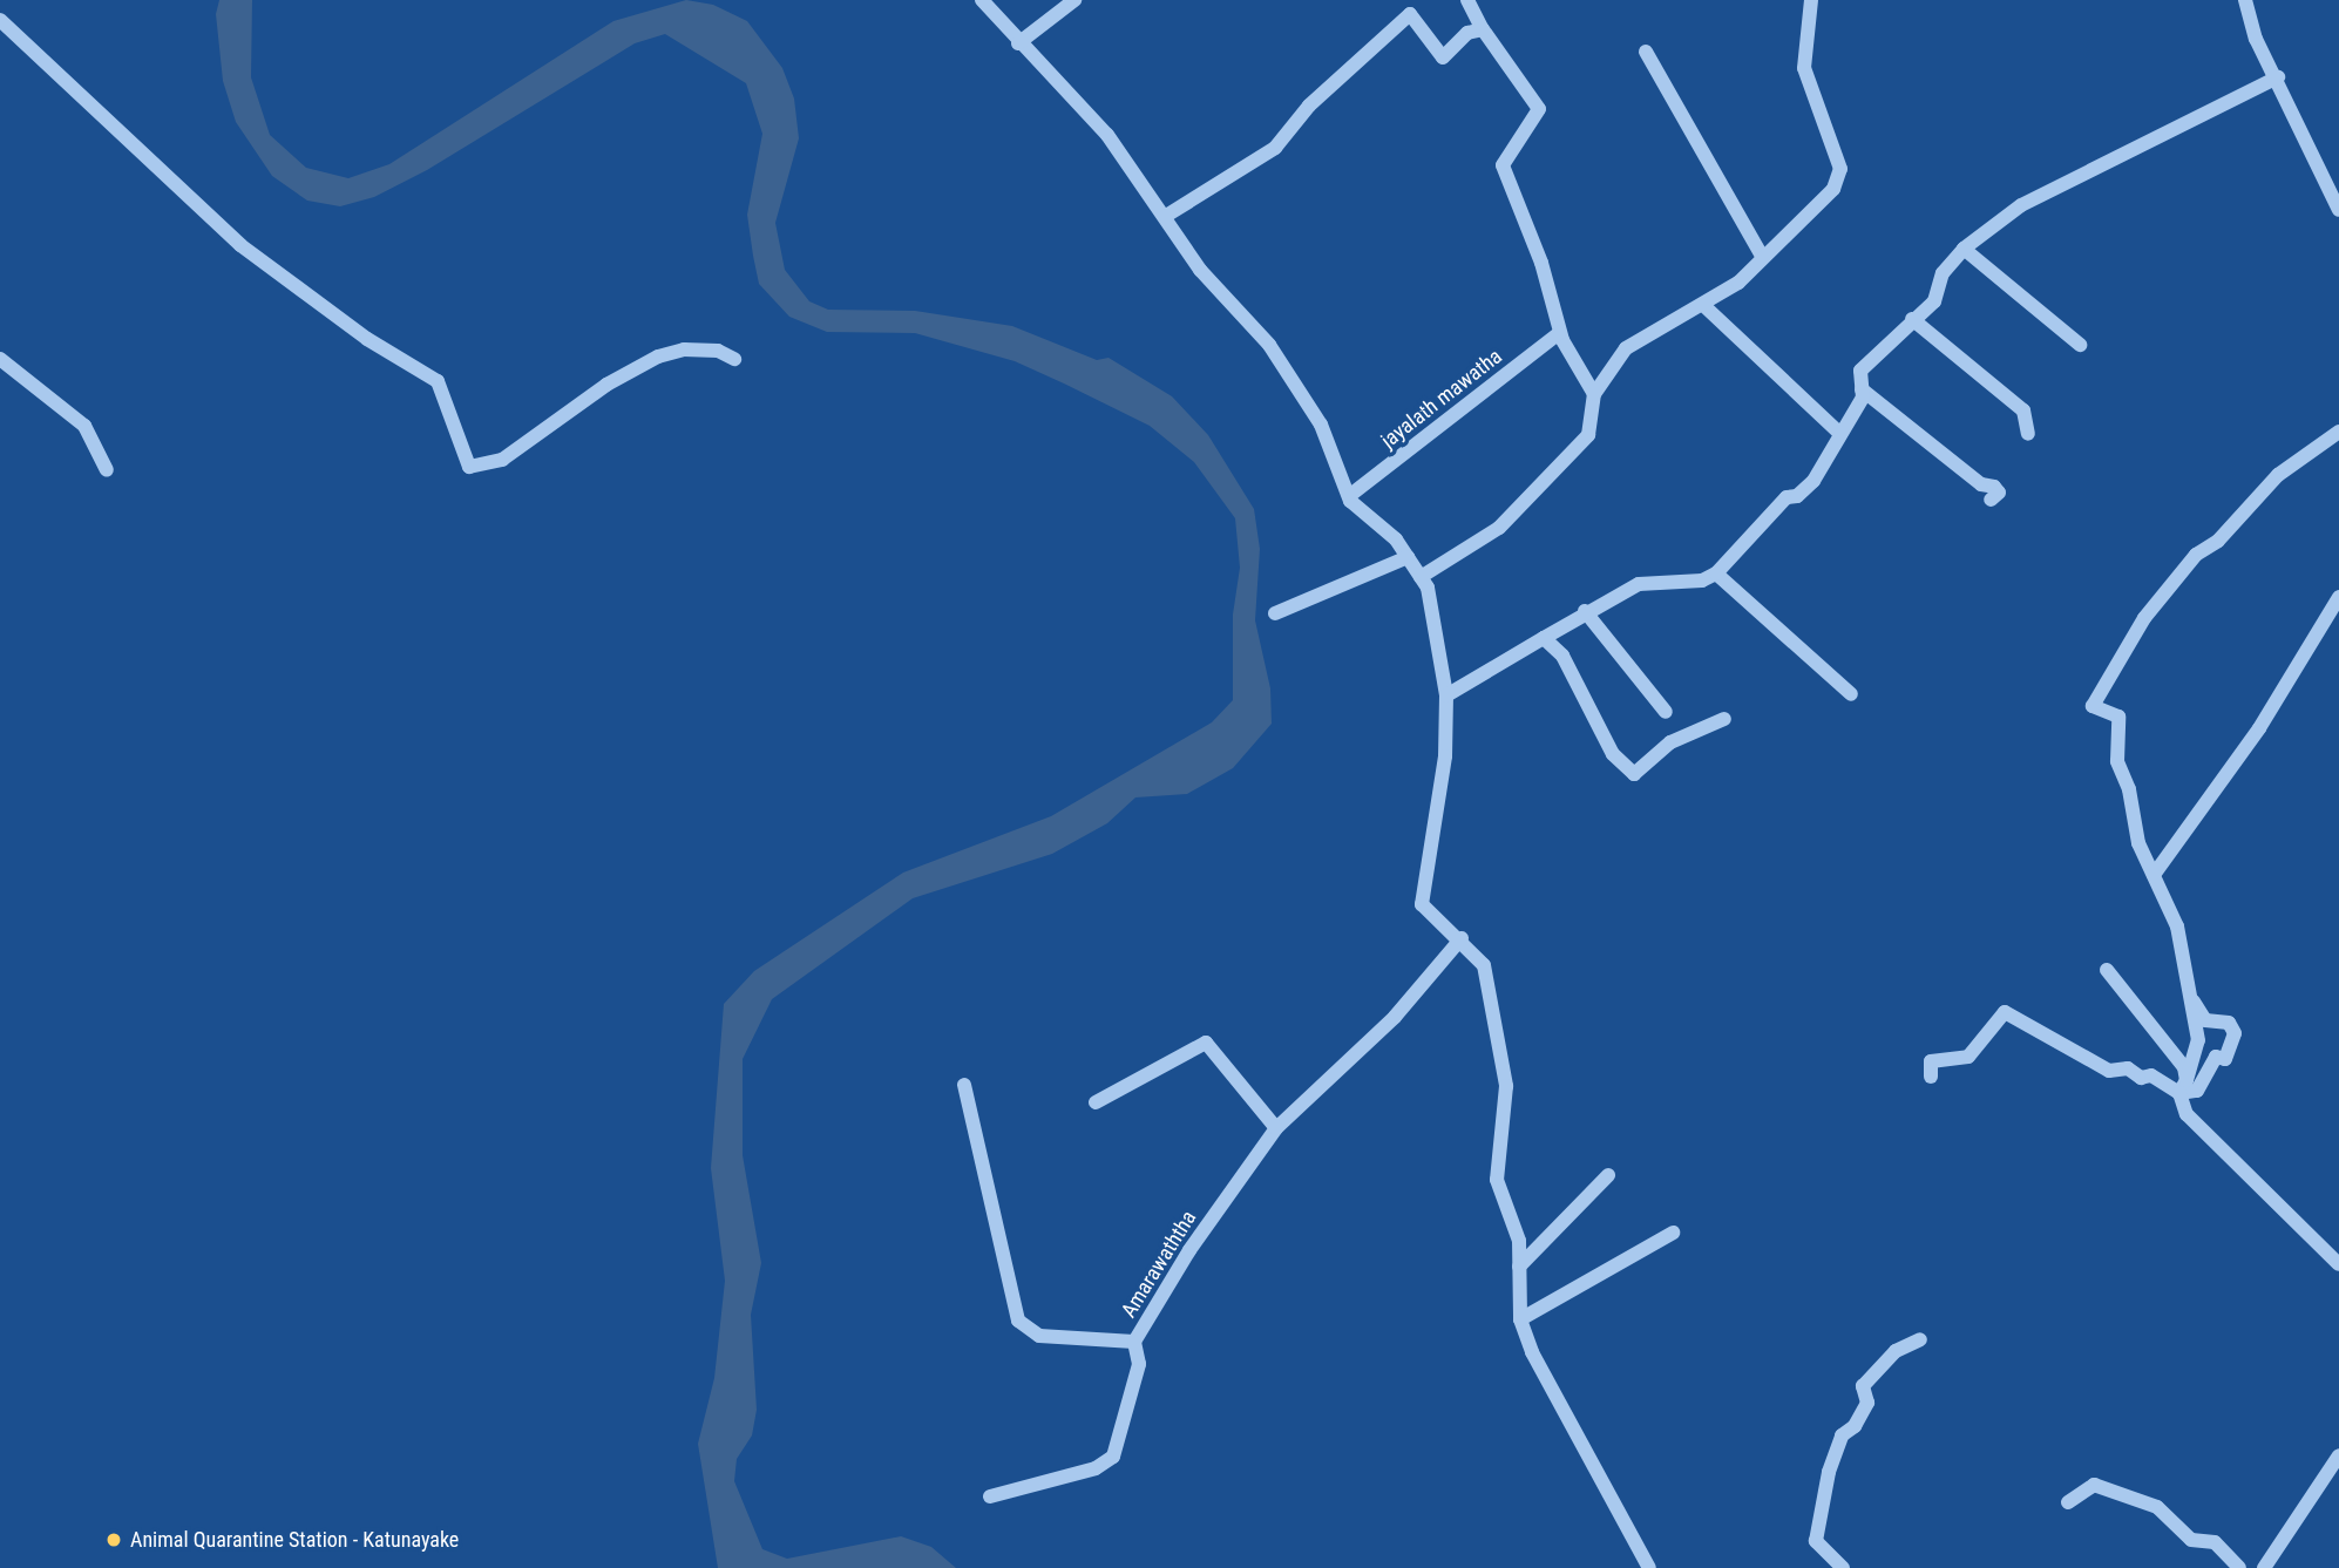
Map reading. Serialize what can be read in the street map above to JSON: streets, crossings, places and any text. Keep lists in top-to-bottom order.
{
  "streets": {
    "street": ["jayalath mawatha", "Amarawaththa"]
  },
  "places": ["Animal Quarantine Station - Katunayake"]
}
